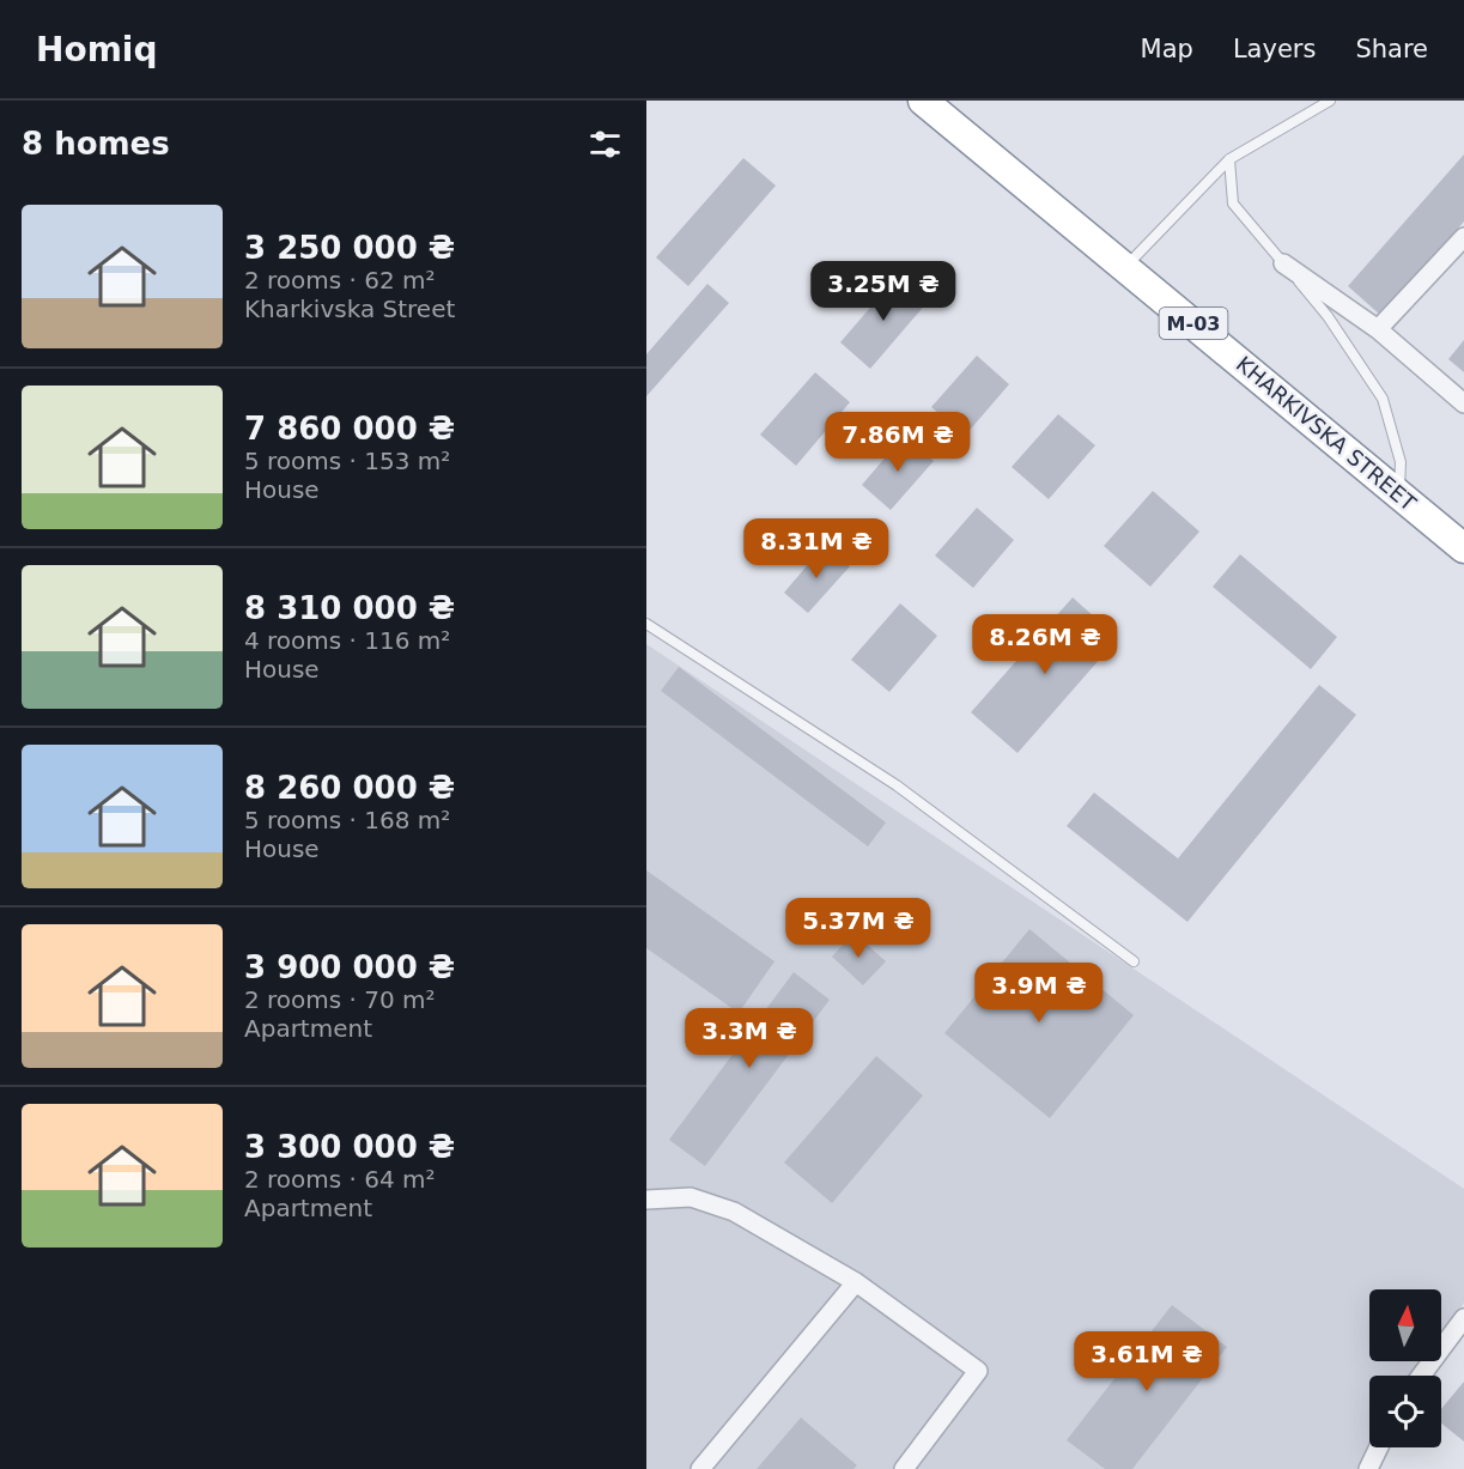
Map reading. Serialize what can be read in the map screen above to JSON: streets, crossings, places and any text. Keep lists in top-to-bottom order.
{
  "streets": {
    "highway": ["М-03", "KHARKIVSKA STREET"]
  },
  "north": "top",
  "page": {
    "header": "Homiq",
    "nav": ["Map", "Layers", "Share"],
    "heading": "8 homes",
    "list": [
      {
        "name": "3 250 000 ₴",
        "note": "2 rooms · 62 m² · Kharkivska Street"
      },
      {
        "name": "7 860 000 ₴",
        "note": "5 rooms · 153 m² · House"
      },
      {
        "name": "8 310 000 ₴",
        "note": "4 rooms · 116 m² · House"
      },
      {
        "name": "8 260 000 ₴",
        "note": "5 rooms · 168 m² · House"
      },
      {
        "name": "3 900 000 ₴",
        "note": "2 rooms · 70 m² · Apartment"
      },
      {
        "name": "3 300 000 ₴",
        "note": "2 rooms · 64 m² · Apartment"
      }
    ],
    "price": [
      "3.25M ₴",
      "7.86M ₴",
      "8.31M ₴",
      "8.26M ₴",
      "5.37M ₴",
      "3.9M ₴",
      "3.3M ₴",
      "3.61M ₴"
    ]
  }
}
